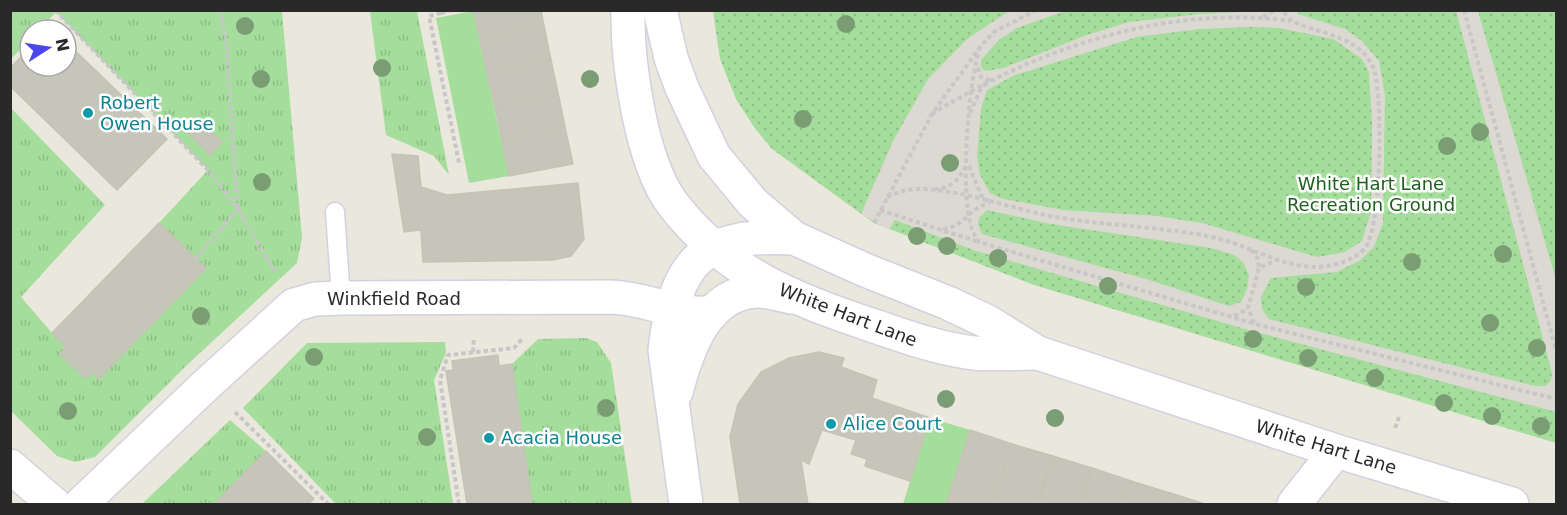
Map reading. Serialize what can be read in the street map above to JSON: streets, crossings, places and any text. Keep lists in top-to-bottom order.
{
  "streets": {
    "street": ["Winkfield Road", "White Hart Lane"]
  },
  "parks": ["White Hart Lane Recreation Ground"],
  "places": ["Robert Owen House", "Alice Court", "Acacia House"],
  "north": "right"
}
